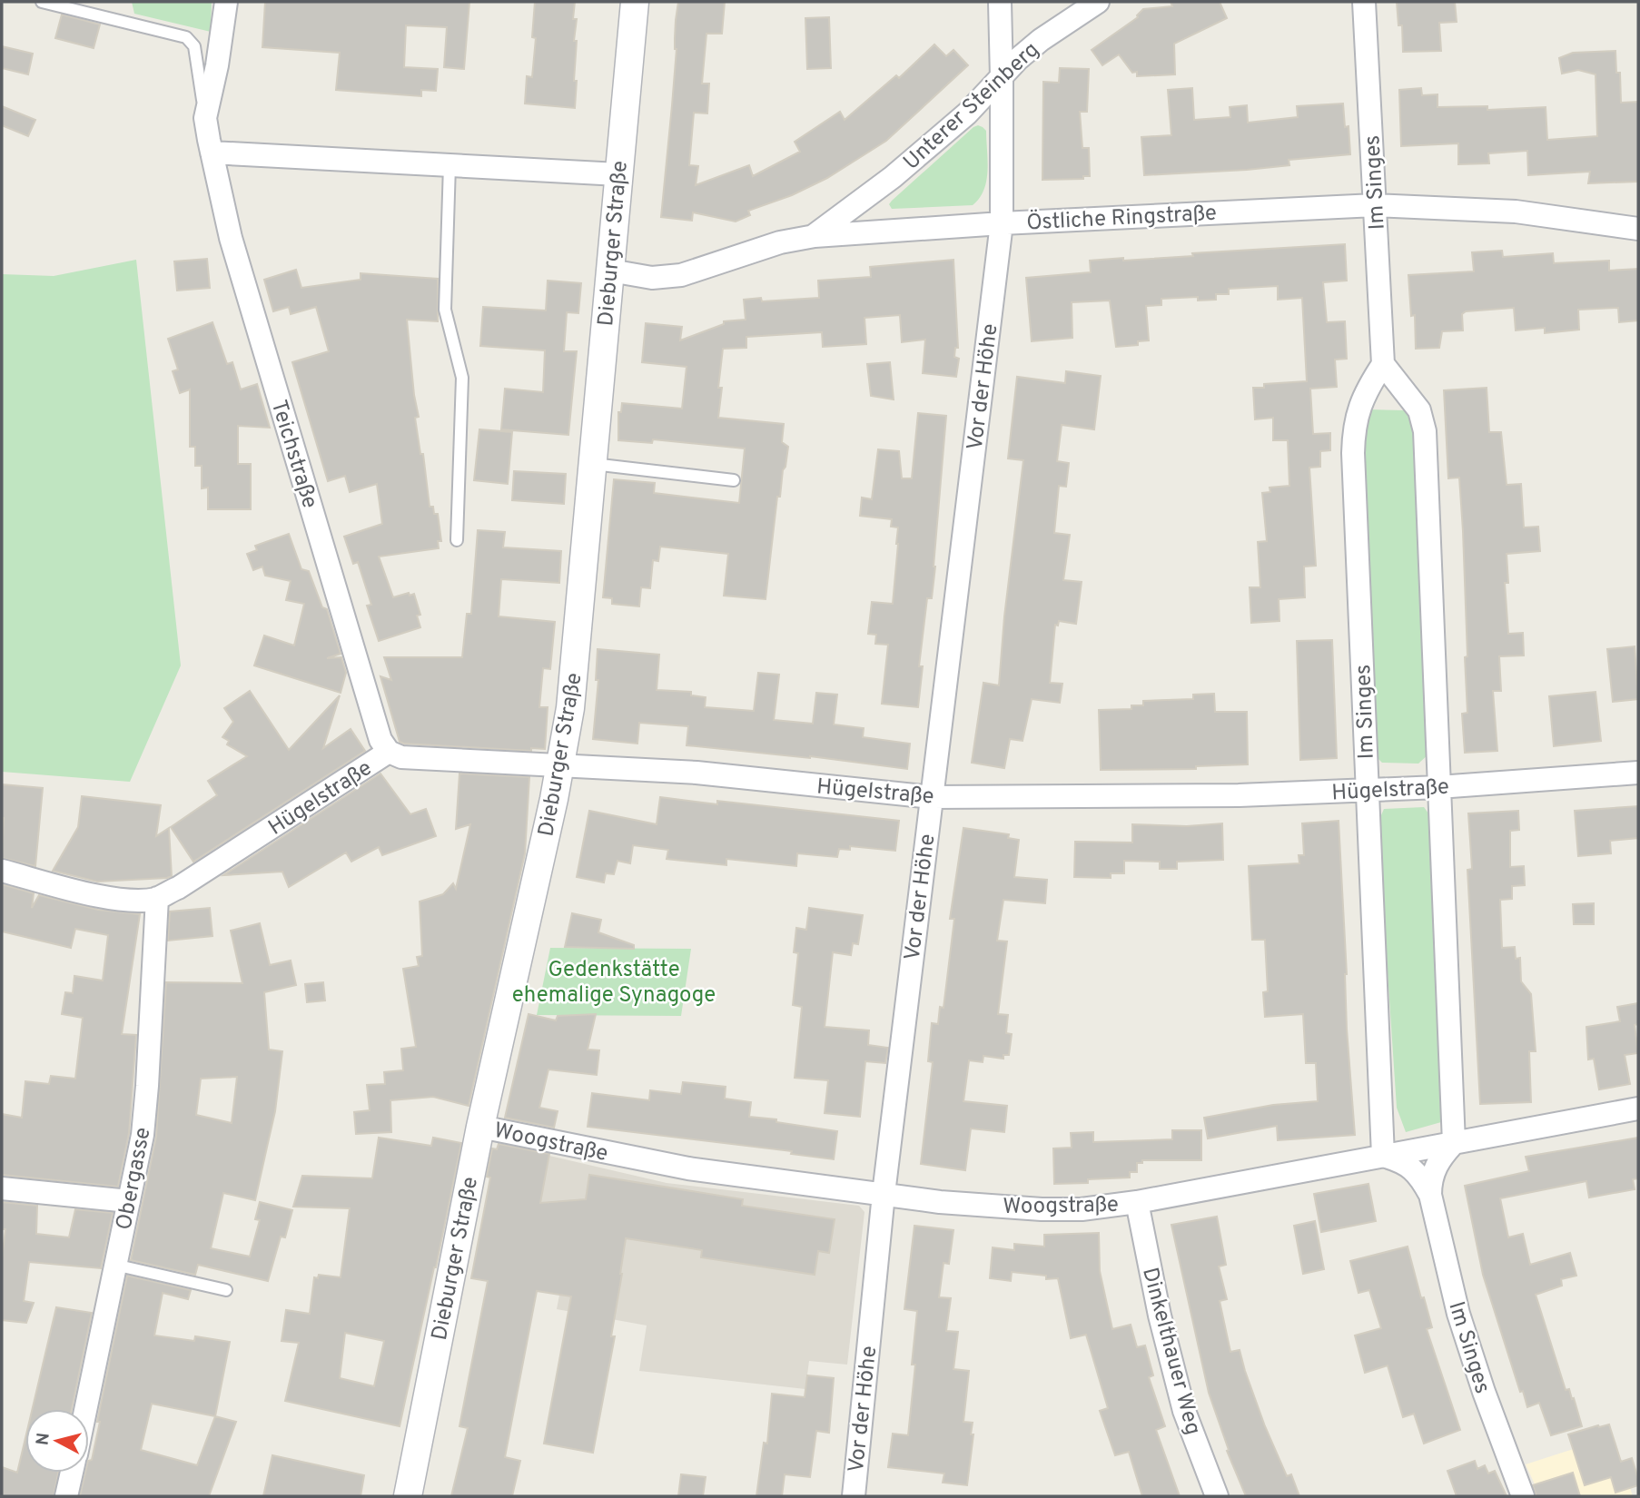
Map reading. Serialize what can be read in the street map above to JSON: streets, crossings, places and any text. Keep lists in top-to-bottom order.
{
  "streets": {
    "street": [
      "Unterer Steinberg",
      "Im Singes",
      "Östliche Ringstraße",
      "Dieburger Straße",
      "Vor der Höhe",
      "Teichstraße",
      "Hügelstraße",
      "Woogstraße",
      "Obergasse",
      "Dinkelthauer Weg"
    ]
  },
  "crossings": [
    ["Unterer Steinberg", "Östliche Ringstraße"],
    ["Unterer Steinberg", "Vor der Höhe"],
    ["Im Singes", "Östliche Ringstraße"],
    ["Im Singes", "Hügelstraße"],
    ["Im Singes", "Woogstraße"],
    ["Östliche Ringstraße", "Dieburger Straße"],
    ["Östliche Ringstraße", "Vor der Höhe"],
    ["Dieburger Straße", "Hügelstraße"],
    ["Dieburger Straße", "Woogstraße"],
    ["Vor der Höhe", "Hügelstraße"],
    ["Vor der Höhe", "Woogstraße"],
    ["Teichstraße", "Hügelstraße"],
    ["Hügelstraße", "Obergasse"],
    ["Woogstraße", "Dinkelthauer Weg"]
  ],
  "parks": ["Gedenkstätte ehemalige Synagoge"],
  "north": "left"
}
